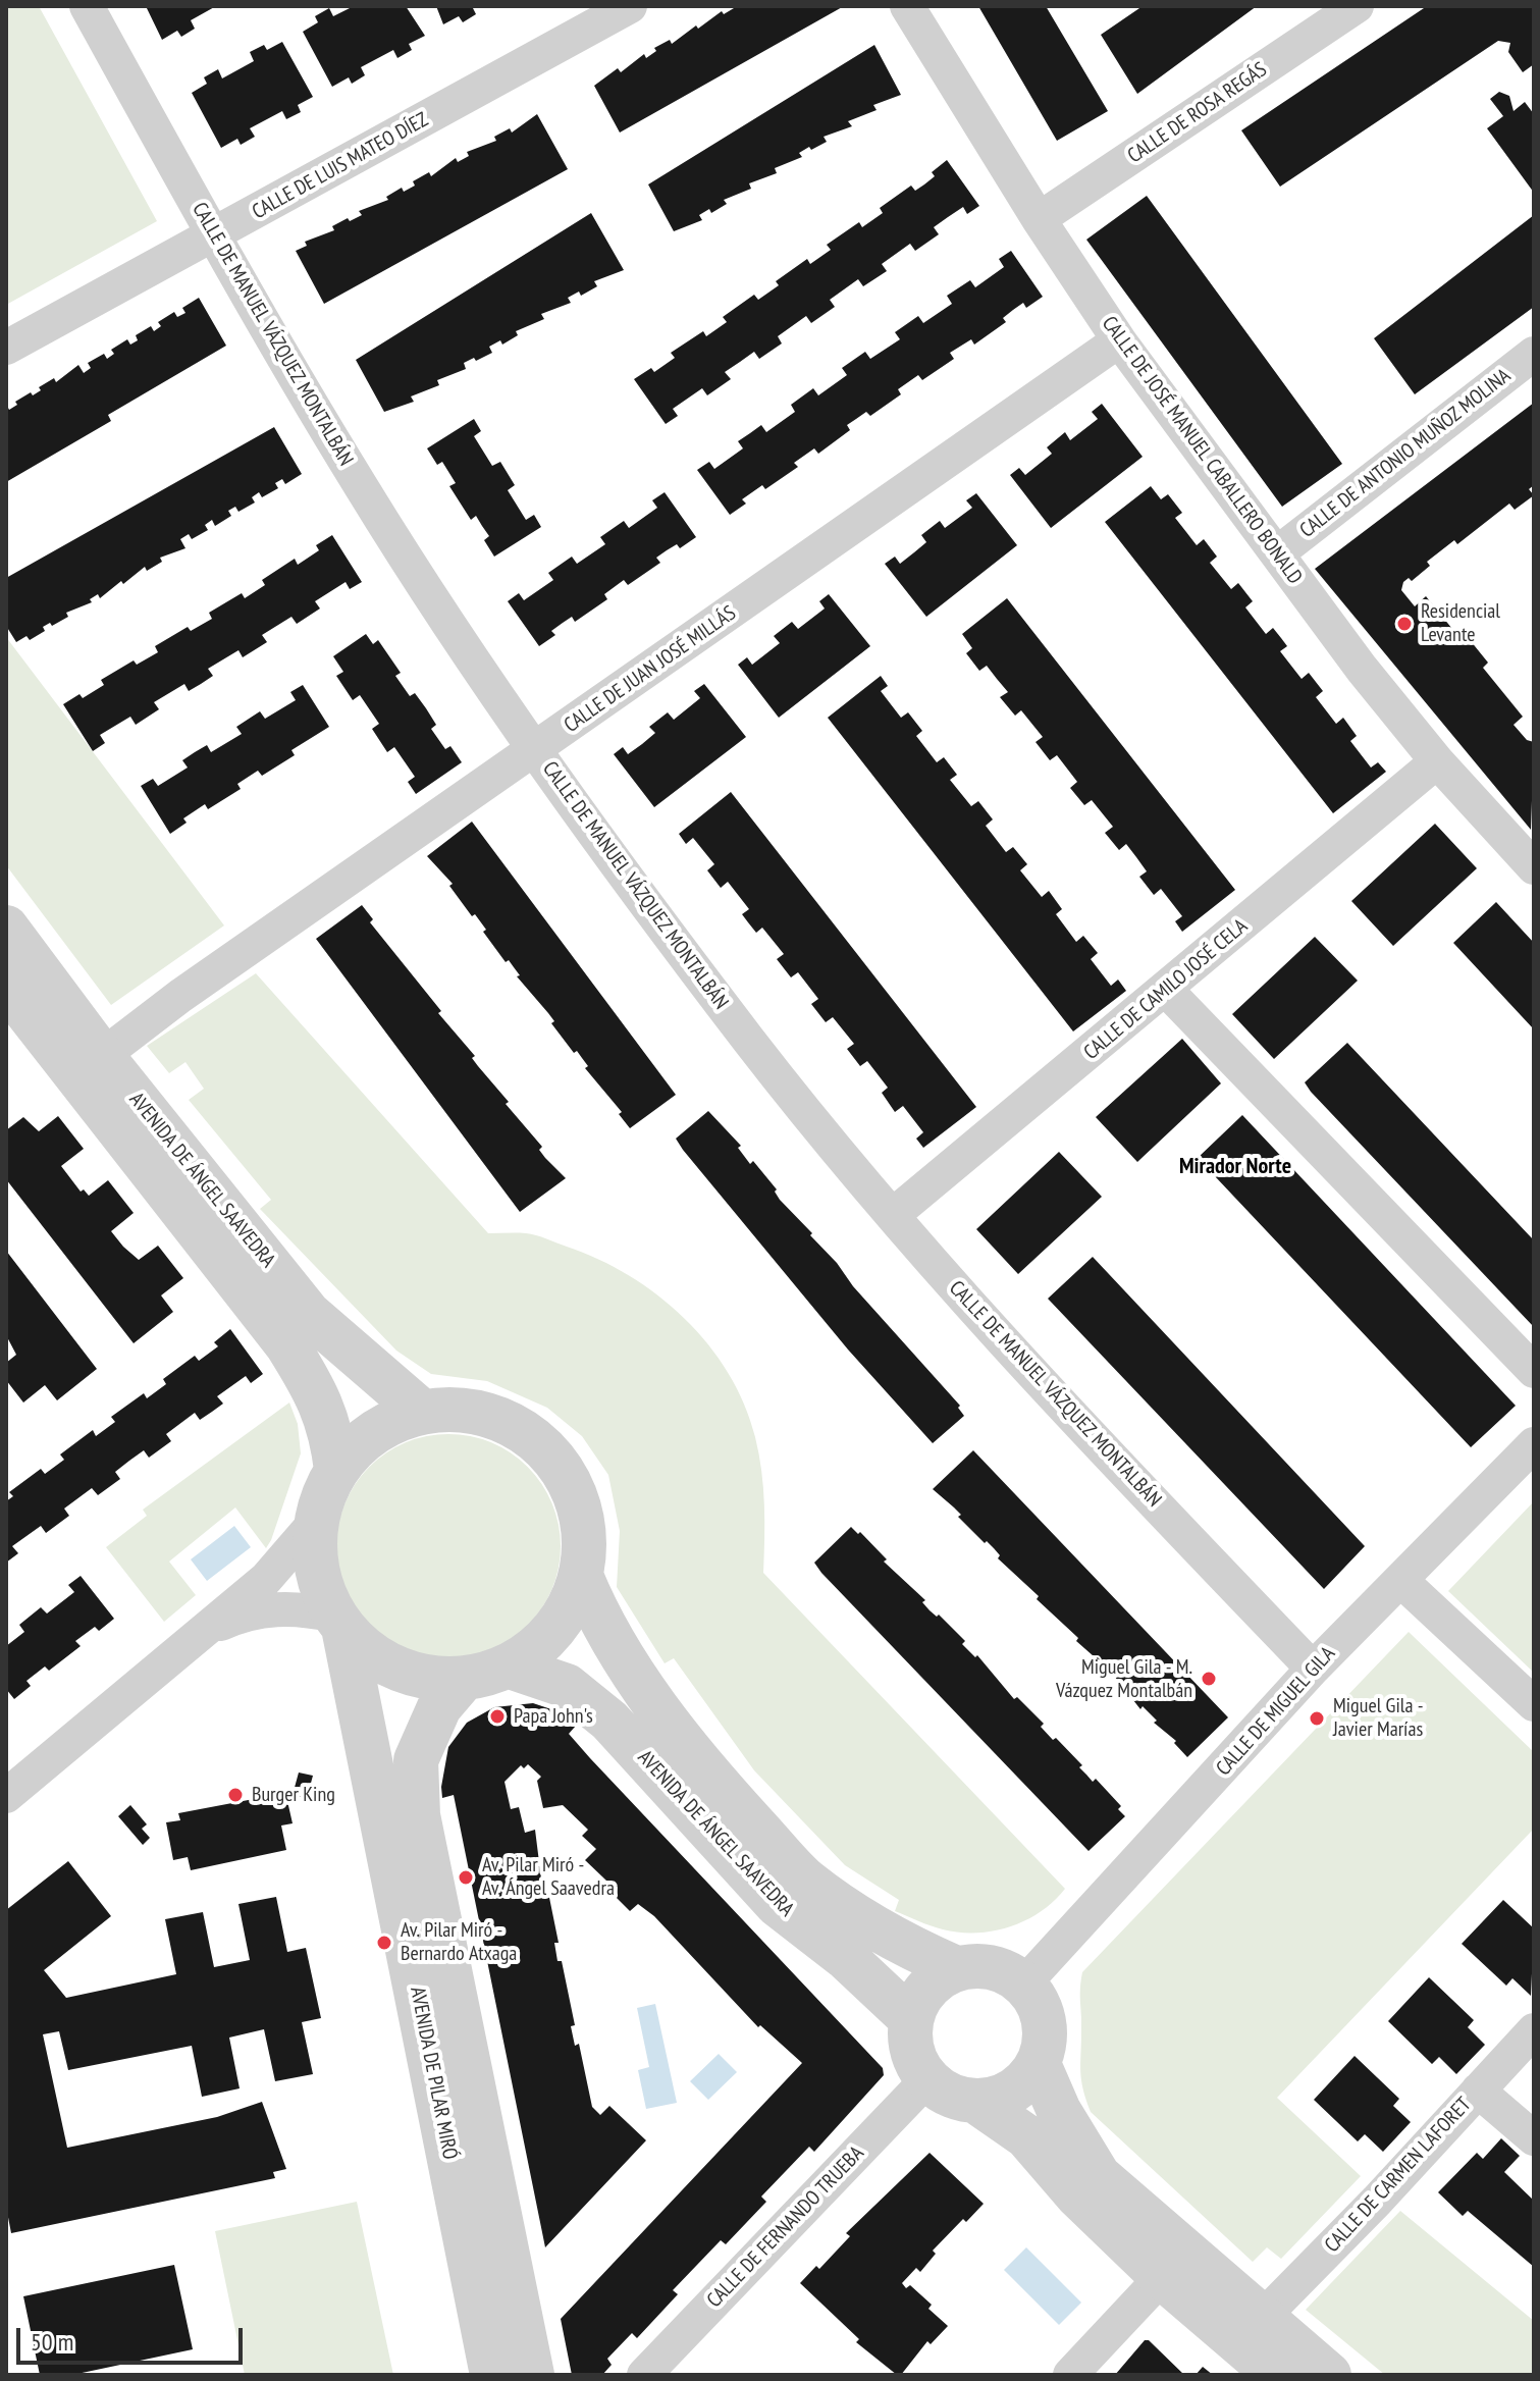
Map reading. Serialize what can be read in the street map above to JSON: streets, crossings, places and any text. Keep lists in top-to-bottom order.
{
  "streets": {
    "street": [
      "CALLE DE ROSA REGÁS",
      "CALLE DE LUIS MATEO DÍEZ",
      "CALLE DE MANUEL VÁZQUEZ MONTALBÁN",
      "CALLE DE JOSÉ MANUEL CABALLERO BONALD",
      "CALLE DE ANTONIO MUÑOZ MOLINA",
      "CALLE DE JUAN JOSÉ MILLÁS",
      "CALLE DE CAMILO JOSÉ CELA",
      "AVENIDA DE ÁNGEL SAAVEDRA",
      "CALLE DE MIGUEL GILA",
      "AVENIDA DE PILAR MIRÓ",
      "CALLE DE CARMEN LAFORET",
      "CALLE DE FERNANDO TRUEBA"
    ]
  },
  "crossings": [
    ["CALLE DE ROSA REGÁS", "CALLE DE JOSÉ MANUEL CABALLERO BONALD"],
    ["CALLE DE LUIS MATEO DÍEZ", "CALLE DE MANUEL VÁZQUEZ MONTALBÁN"],
    ["CALLE DE MANUEL VÁZQUEZ MONTALBÁN", "CALLE DE JUAN JOSÉ MILLÁS"],
    ["CALLE DE MANUEL VÁZQUEZ MONTALBÁN", "CALLE DE CAMILO JOSÉ CELA"],
    ["CALLE DE MANUEL VÁZQUEZ MONTALBÁN", "CALLE DE MIGUEL GILA"],
    ["CALLE DE JOSÉ MANUEL CABALLERO BONALD", "CALLE DE ANTONIO MUÑOZ MOLINA"],
    ["CALLE DE JOSÉ MANUEL CABALLERO BONALD", "CALLE DE JUAN JOSÉ MILLÁS"],
    ["CALLE DE JOSÉ MANUEL CABALLERO BONALD", "CALLE DE CAMILO JOSÉ CELA"],
    ["CALLE DE JUAN JOSÉ MILLÁS", "AVENIDA DE ÁNGEL SAAVEDRA"],
    ["AVENIDA DE ÁNGEL SAAVEDRA", "CALLE DE MIGUEL GILA"],
    ["AVENIDA DE ÁNGEL SAAVEDRA", "AVENIDA DE PILAR MIRÓ"],
    ["AVENIDA DE ÁNGEL SAAVEDRA", "CALLE DE FERNANDO TRUEBA"],
    ["CALLE DE MIGUEL GILA", "CALLE DE FERNANDO TRUEBA"]
  ],
  "districts": ["Mirador Norte"],
  "places": [
    "Residencial Levante",
    "Miguel Gila - M. Vázquez Montalbán",
    "Papa John's",
    "Miguel Gila - Javier Marías",
    "Burger King",
    "Av. Pilar Miró - Av. Ángel Saavedra",
    "Av. Pilar Miró - Bernardo Atxaga"
  ],
  "scale_bar": "50 m"
}
